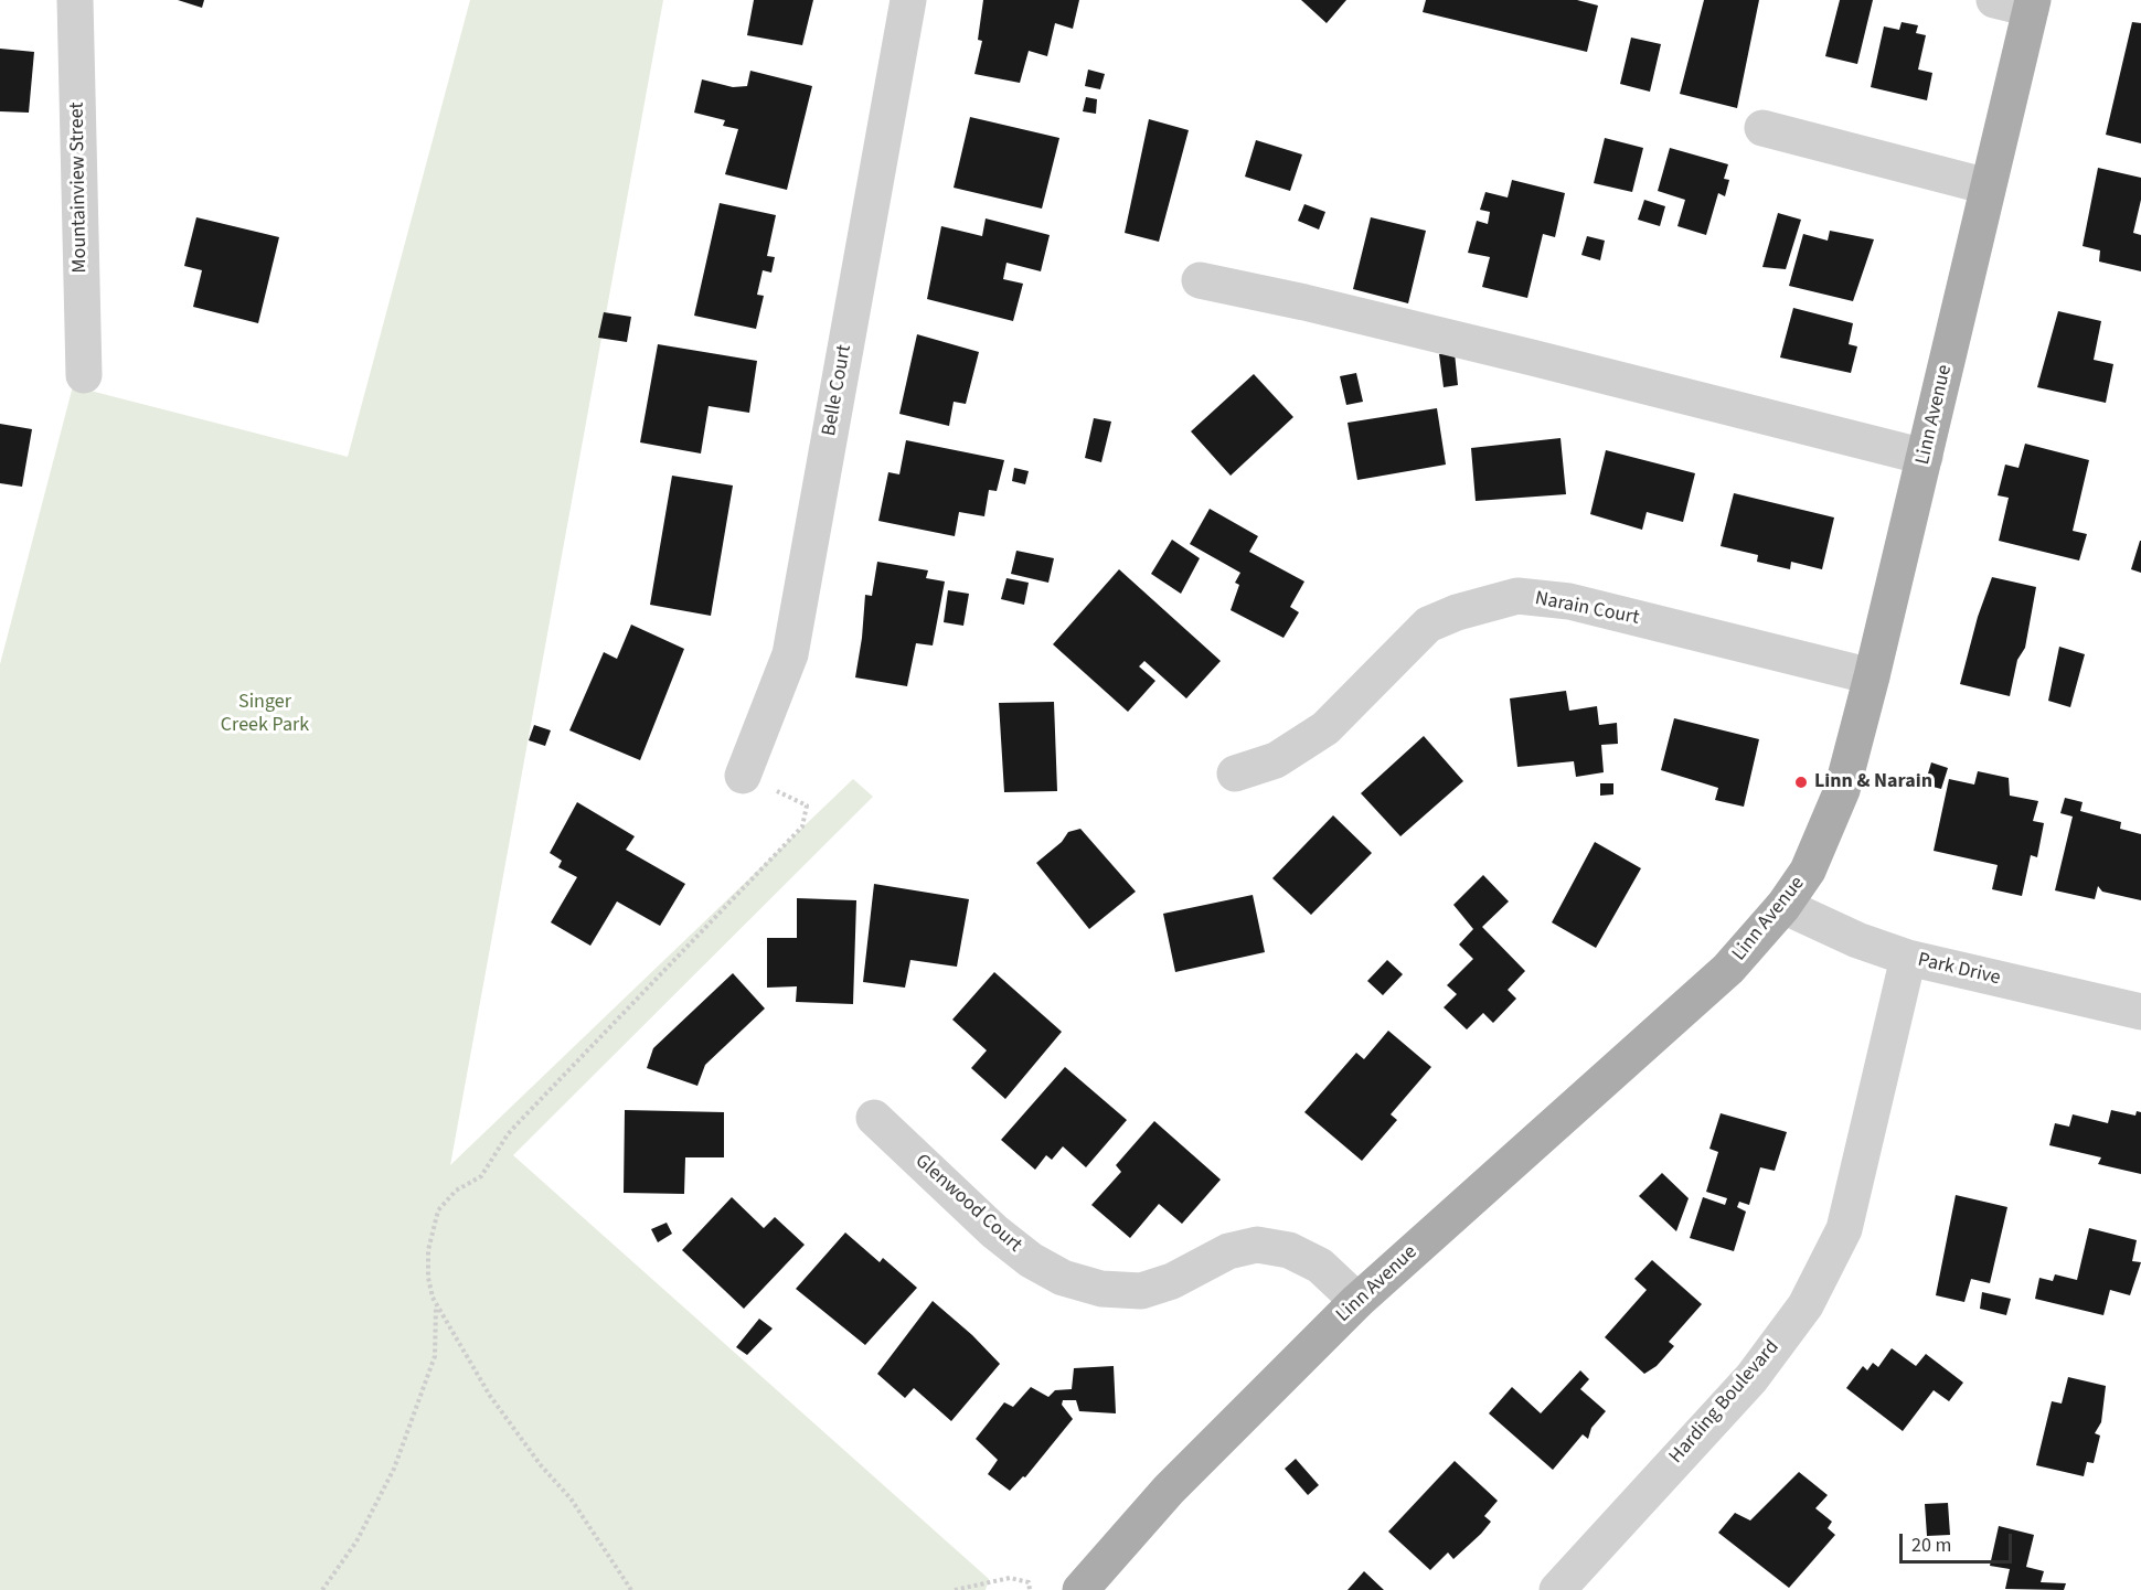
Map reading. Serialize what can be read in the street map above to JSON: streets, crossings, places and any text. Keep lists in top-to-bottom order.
{
  "streets": {
    "main road": ["Linn Avenue"],
    "street": [
      "Mountainview Street",
      "Belle Court",
      "Narain Court",
      "Park Drive",
      "Glenwood Court",
      "Harding Boulevard"
    ]
  },
  "crossings": [
    ["Linn Avenue", "Narain Court"],
    ["Linn Avenue", "Park Drive"],
    ["Linn Avenue", "Glenwood Court"],
    ["Park Drive", "Harding Boulevard"]
  ],
  "parks": ["Singer Creek Park"],
  "places": ["Linn & Narain"],
  "scale_bar": "20 m"
}
